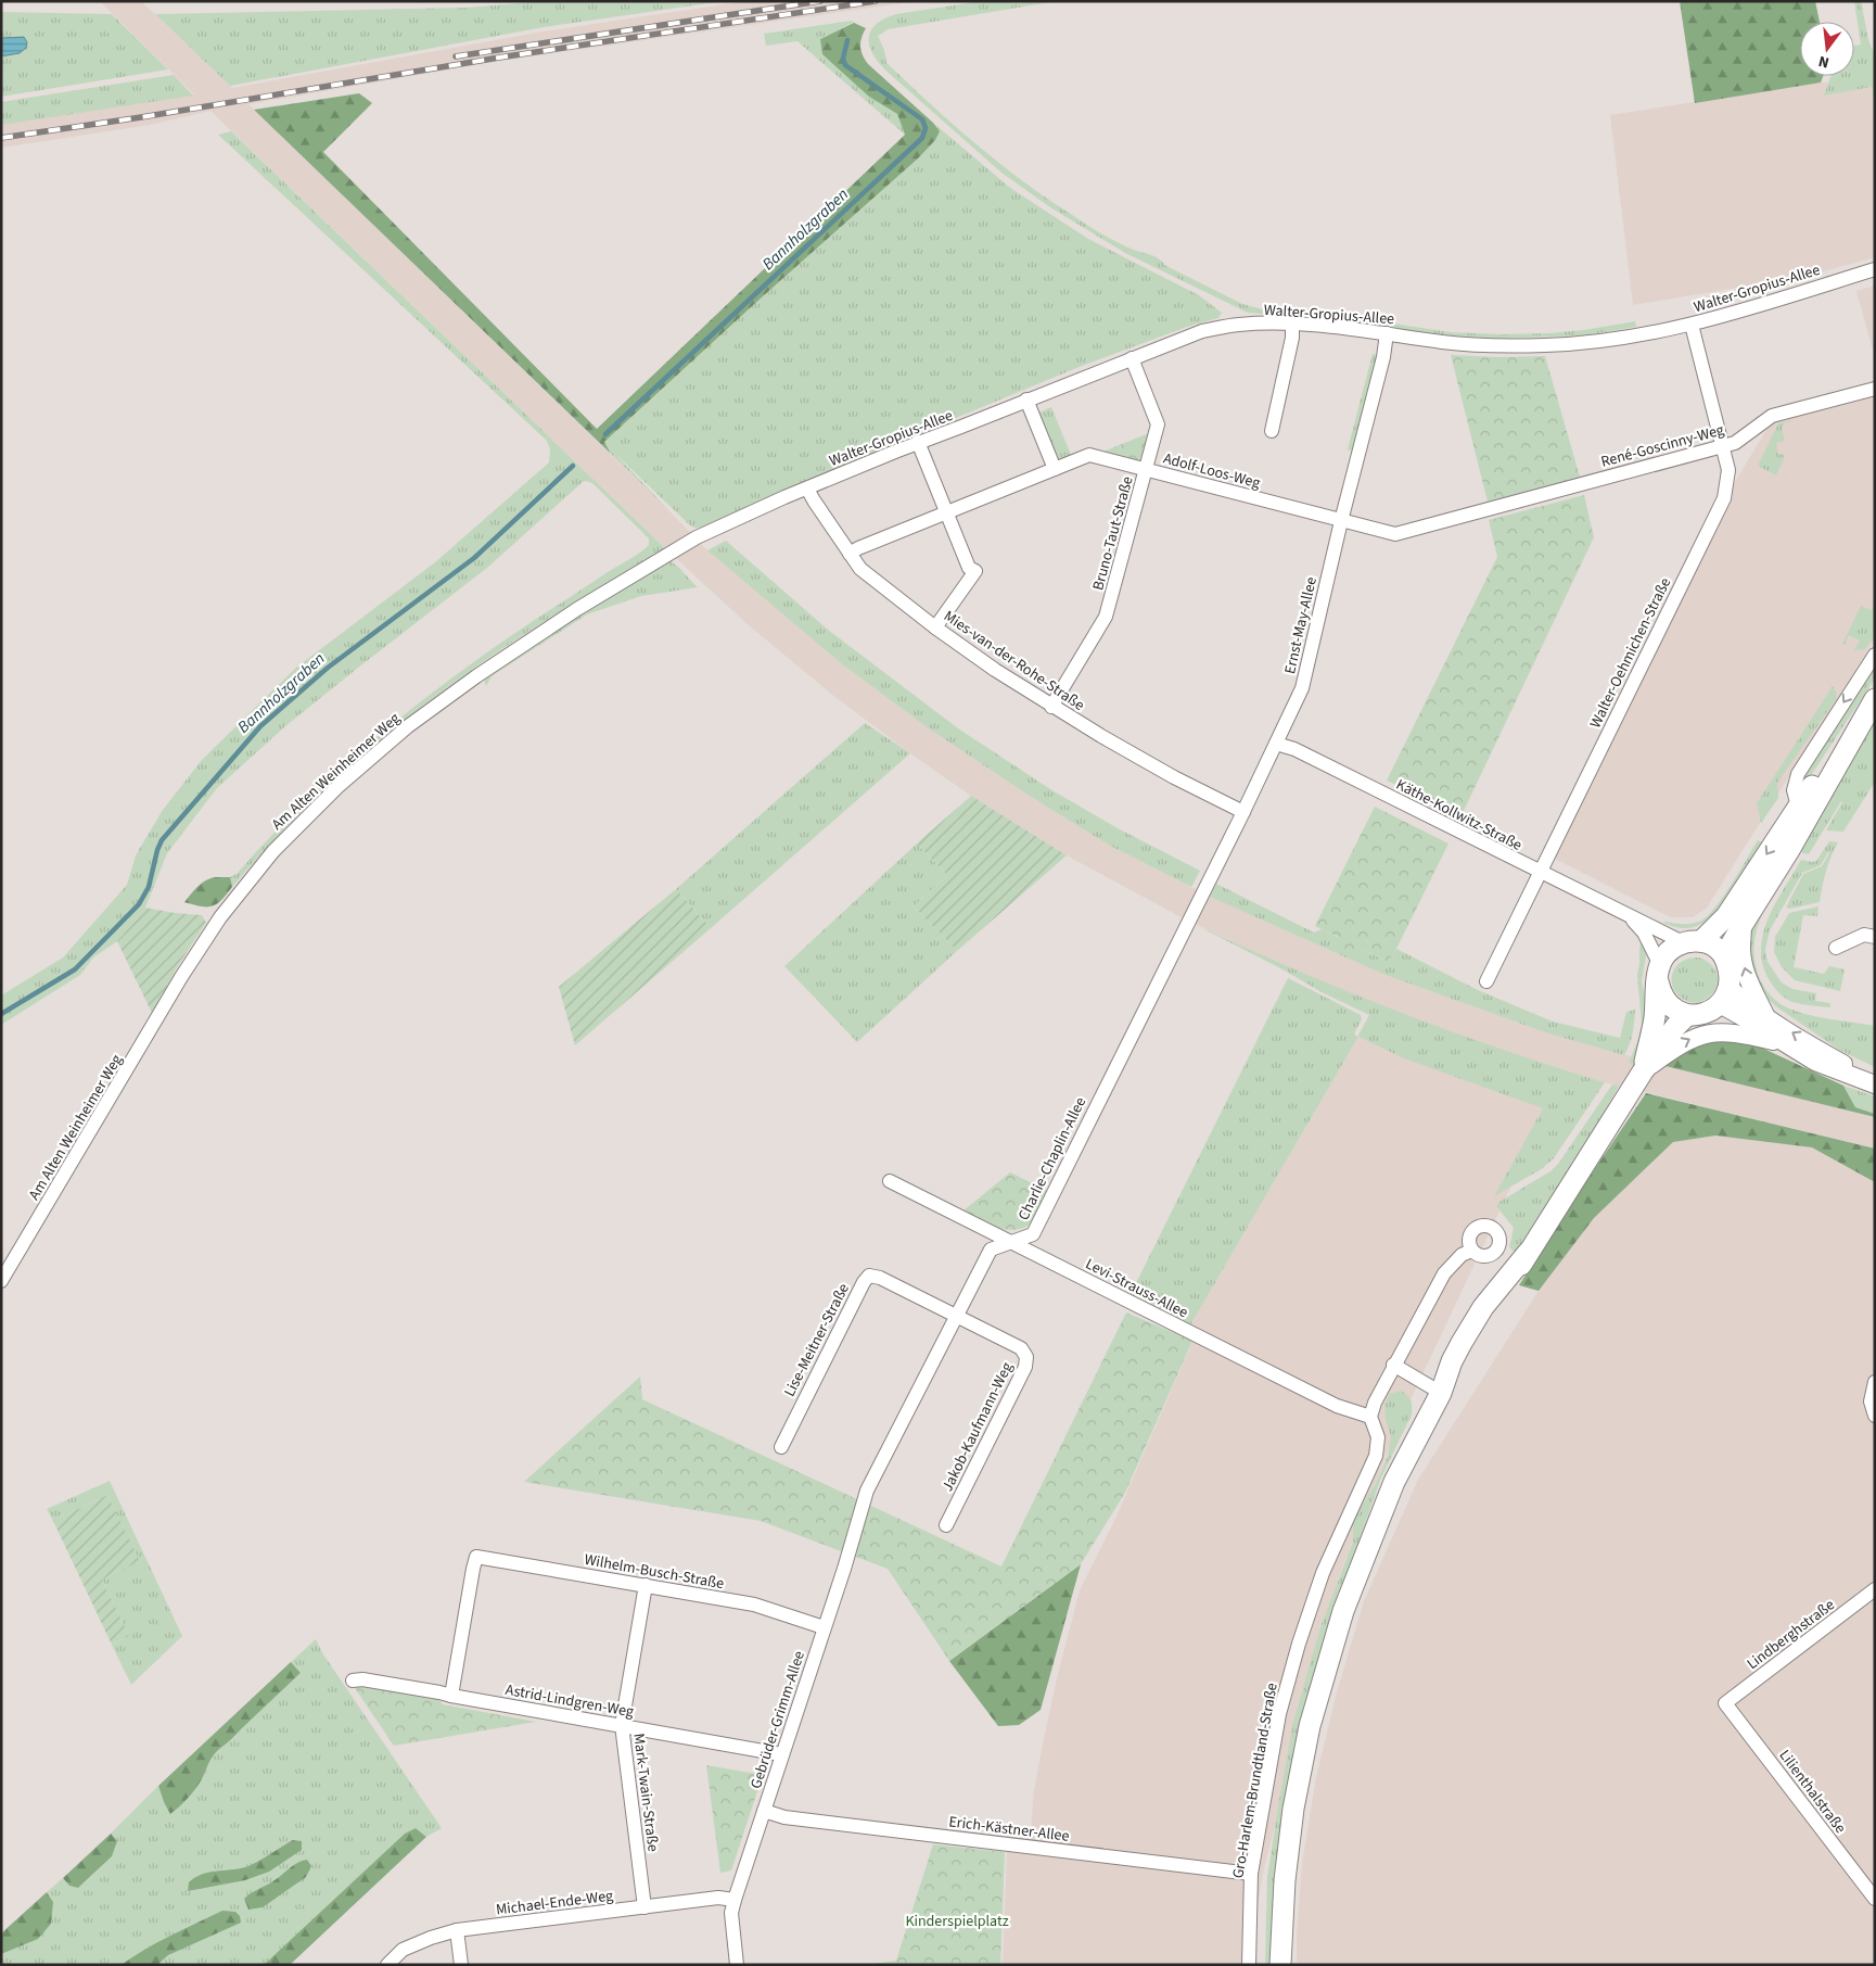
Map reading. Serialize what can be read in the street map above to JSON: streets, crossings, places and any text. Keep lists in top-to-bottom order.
{
  "streets": {
    "street": [
      "Walter-Gropius-Allee",
      "René-Goscinny-Weg",
      "Adolf-Loos-Weg",
      "Bruno-Taut-Straße",
      "Ernst-May-Allee",
      "Walter-Oehmichen-Straße",
      "Mies-van-der-Rohe-Straße",
      "Am Alten Weinheimer Weg",
      "Käthe-Kollwitz-Straße",
      "Charlie-Chaplin-Allee",
      "Levi-Strauss-Allee",
      "Lise-Meitner-Straße",
      "Jakob-Kaufmann-Weg",
      "Wilhelm-Busch-Straße",
      "Lindberghstraße",
      "Astrid-Lindgren-Weg",
      "Gebrüder-Grimm-Allee",
      "Gro-Harlem-Brundtland-Straße",
      "Lilienthalstraße",
      "Mark-Twain-Straße",
      "Erich-Kästner-Allee",
      "Michael-Ende-Weg"
    ]
  },
  "crossings": [
    ["Walter-Gropius-Allee", "Bruno-Taut-Straße"],
    ["Walter-Gropius-Allee", "Ernst-May-Allee"],
    ["Walter-Gropius-Allee", "Walter-Oehmichen-Straße"],
    ["Walter-Gropius-Allee", "Mies-van-der-Rohe-Straße"],
    ["Walter-Gropius-Allee", "Am Alten Weinheimer Weg"],
    ["René-Goscinny-Weg", "Adolf-Loos-Weg"],
    ["René-Goscinny-Weg", "Walter-Oehmichen-Straße"],
    ["Adolf-Loos-Weg", "Bruno-Taut-Straße"],
    ["Adolf-Loos-Weg", "Ernst-May-Allee"],
    ["Adolf-Loos-Weg", "Mies-van-der-Rohe-Straße"],
    ["Bruno-Taut-Straße", "Mies-van-der-Rohe-Straße"],
    ["Ernst-May-Allee", "Mies-van-der-Rohe-Straße"],
    ["Ernst-May-Allee", "Käthe-Kollwitz-Straße"],
    ["Ernst-May-Allee", "Charlie-Chaplin-Allee"],
    ["Walter-Oehmichen-Straße", "Käthe-Kollwitz-Straße"],
    ["Charlie-Chaplin-Allee", "Levi-Strauss-Allee"],
    ["Charlie-Chaplin-Allee", "Lise-Meitner-Straße"],
    ["Charlie-Chaplin-Allee", "Jakob-Kaufmann-Weg"],
    ["Charlie-Chaplin-Allee", "Gebrüder-Grimm-Allee"],
    ["Levi-Strauss-Allee", "Gro-Harlem-Brundtland-Straße"],
    ["Lise-Meitner-Straße", "Jakob-Kaufmann-Weg"],
    ["Wilhelm-Busch-Straße", "Astrid-Lindgren-Weg"],
    ["Wilhelm-Busch-Straße", "Gebrüder-Grimm-Allee"],
    ["Wilhelm-Busch-Straße", "Mark-Twain-Straße"],
    ["Lindberghstraße", "Lilienthalstraße"],
    ["Astrid-Lindgren-Weg", "Gebrüder-Grimm-Allee"],
    ["Astrid-Lindgren-Weg", "Mark-Twain-Straße"],
    ["Gebrüder-Grimm-Allee", "Erich-Kästner-Allee"],
    ["Gebrüder-Grimm-Allee", "Michael-Ende-Weg"],
    ["Gro-Harlem-Brundtland-Straße", "Erich-Kästner-Allee"],
    ["Mark-Twain-Straße", "Michael-Ende-Weg"]
  ],
  "water": ["Bannholzgraben"],
  "parks": ["Kinderspielplatz"],
  "north": "bottom"
}
